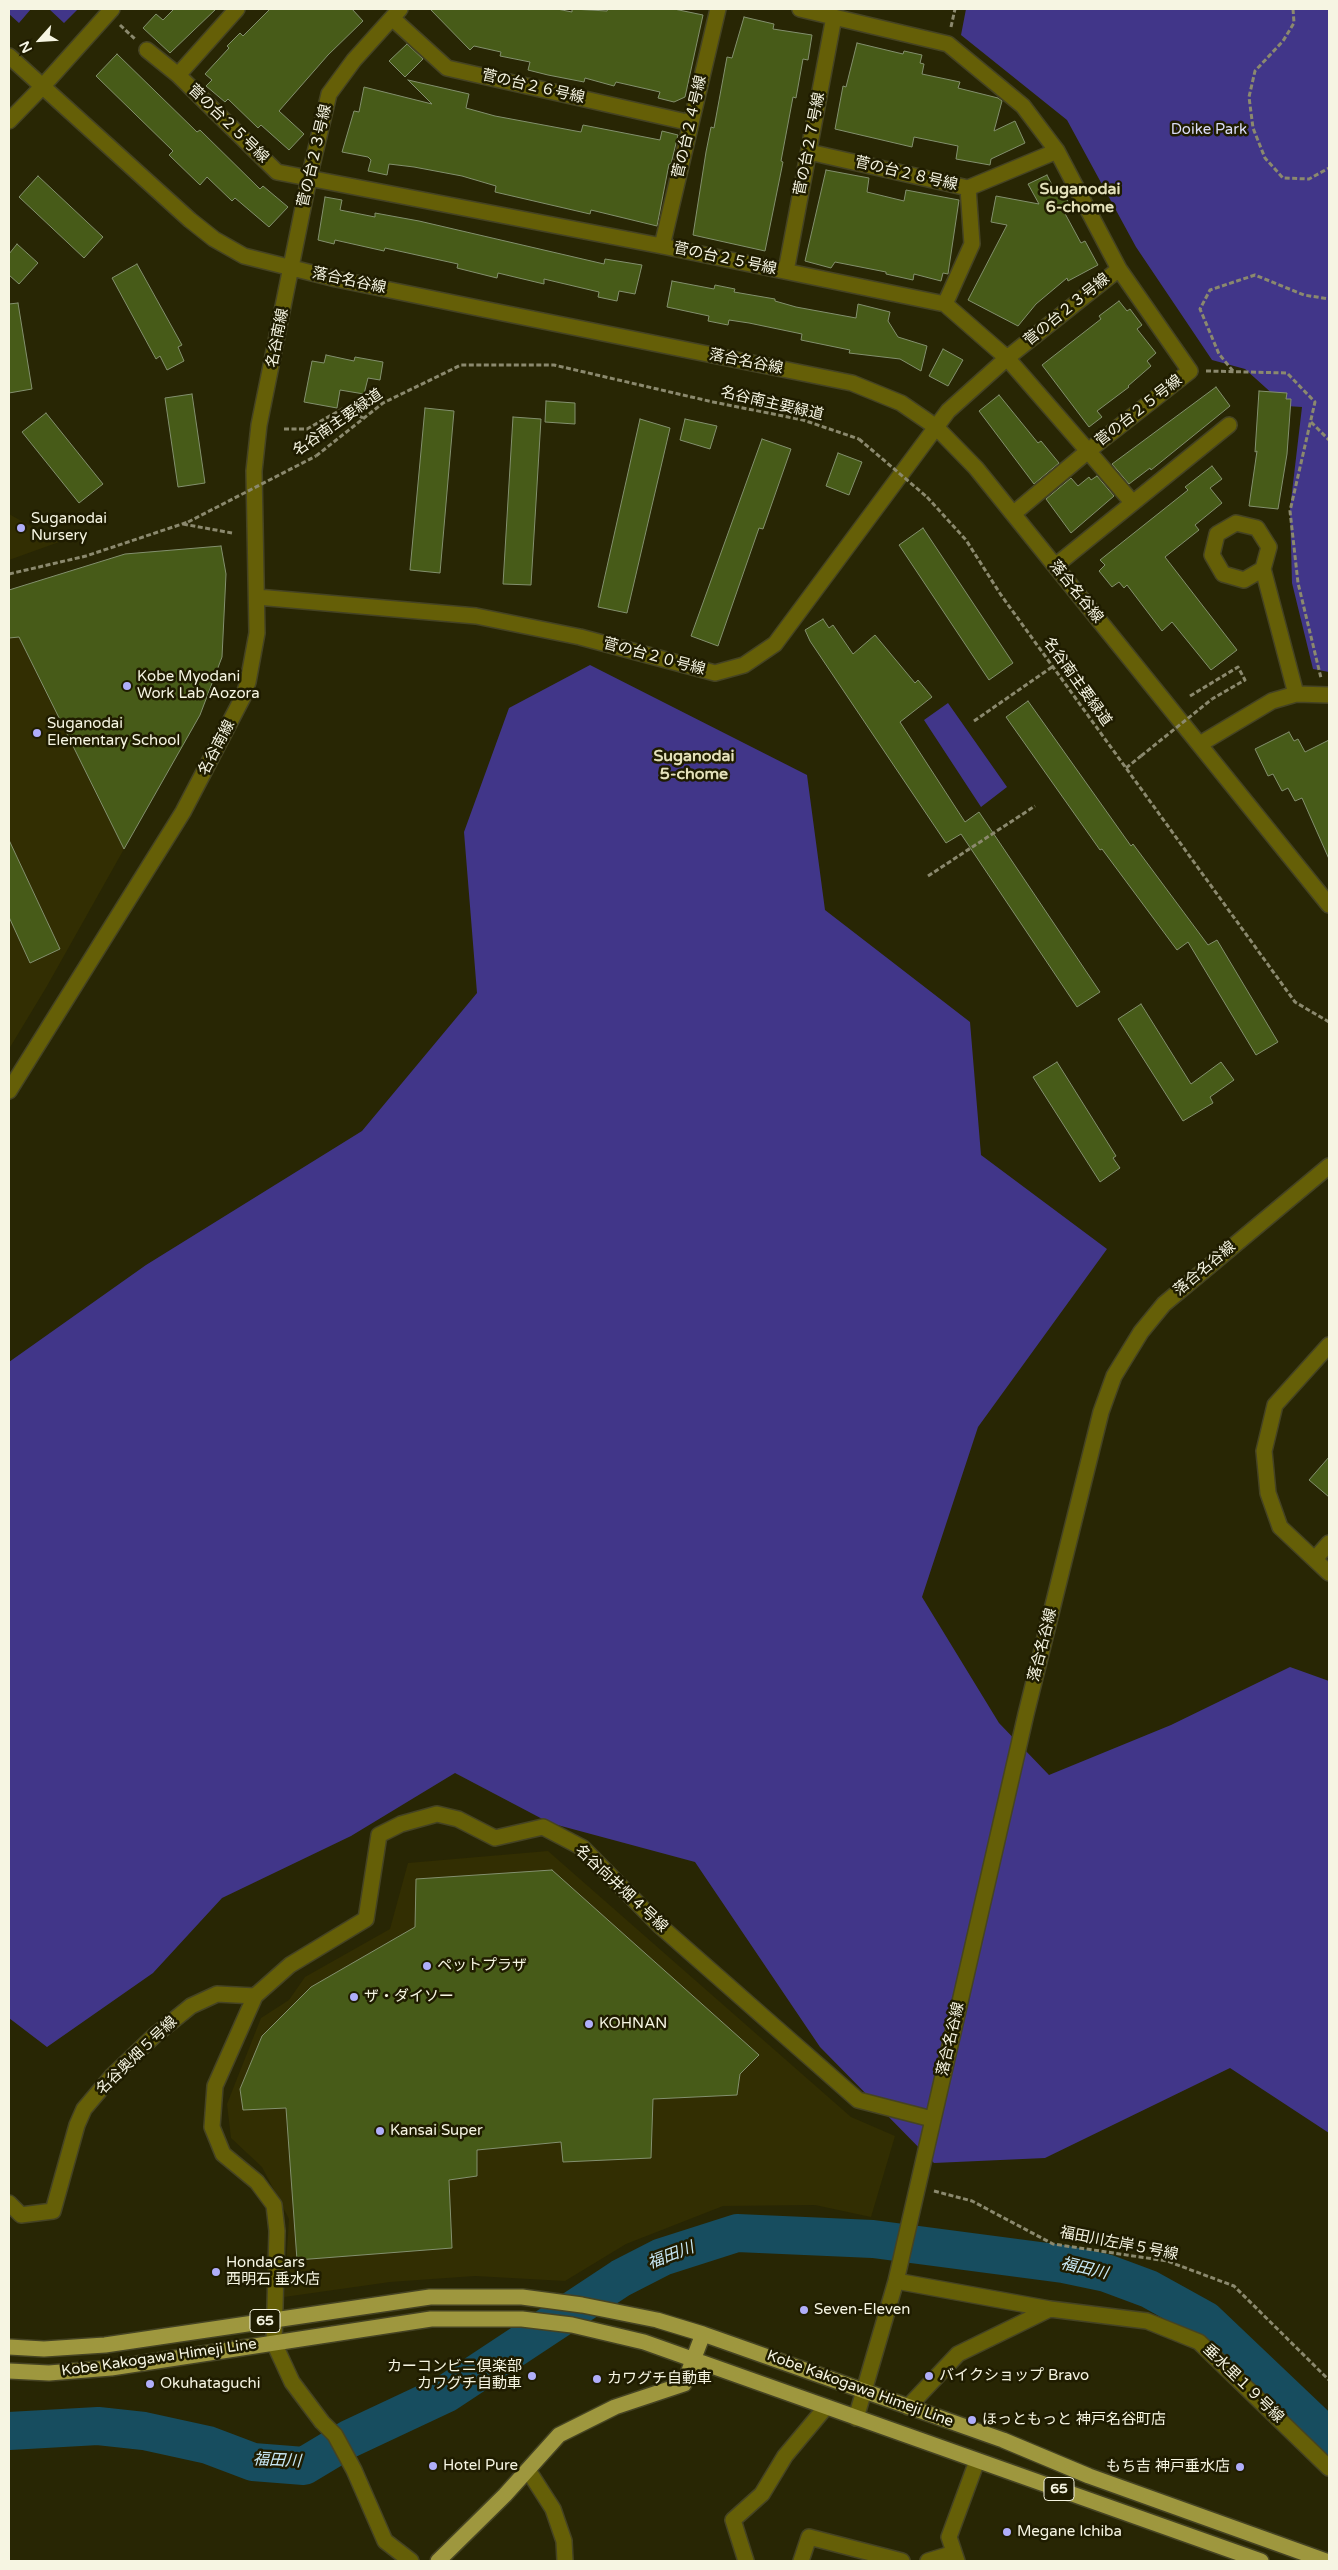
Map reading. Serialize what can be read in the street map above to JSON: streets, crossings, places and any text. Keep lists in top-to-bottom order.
{
  "streets": {
    "main road": ["65", "Kobe Kakogawa Himeji Line"],
    "street": [
      "菅の台２６号線",
      "菅の台２５号線",
      "菅の台２４号線",
      "菅の台２７号線",
      "菅の台２３号線",
      "菅の台２８号線",
      "落合名谷線",
      "名谷南線",
      "菅の台２０号線",
      "名谷向井畑４号線",
      "名谷奥畑５号線",
      "垂水里１９号線"
    ],
    "path": ["名谷南主要緑道", "福田川左岸５号線"]
  },
  "crossings": [
    ["菅の台２６号線", "菅の台２４号線"],
    ["菅の台２６号線", "菅の台２３号線"],
    ["菅の台２５号線", "菅の台２４号線"],
    ["菅の台２５号線", "菅の台２７号線"],
    ["菅の台２５号線", "菅の台２３号線"],
    ["菅の台２７号線", "菅の台２３号線"],
    ["菅の台２７号線", "菅の台２８号線"],
    ["菅の台２３号線", "菅の台２８号線"],
    ["菅の台２３号線", "落合名谷線"],
    ["菅の台２３号線", "名谷南線"],
    ["菅の台２３号線", "菅の台２０号線"],
    ["落合名谷線", "名谷南線"],
    ["落合名谷線", "菅の台２０号線"],
    ["落合名谷線", "名谷向井畑４号線"],
    ["落合名谷線", "Kobe Kakogawa Himeji Line"],
    ["落合名谷線", "垂水里１９号線"],
    ["名谷南線", "菅の台２０号線"],
    ["名谷向井畑４号線", "名谷奥畑５号線"],
    ["名谷向井畑４号線", "Kobe Kakogawa Himeji Line"]
  ],
  "districts": ["Suganodai 6-chome", "Suganodai 5-chome"],
  "water": ["福田川"],
  "parks": ["Doike Park"],
  "places": [
    "Suganodai Nursery",
    "Kobe Myodani Work Lab Aozora",
    "Suganodai Elementary School",
    "ペットプラザ",
    "ザ・ダイソー",
    "KOHNAN",
    "Kansai Super",
    "HondaCars 西明石 垂水店",
    "Seven-Eleven",
    "カーコンビニ倶楽部 カワグチ自動車",
    "バイクショップ Bravo",
    "カワグチ自動車",
    "Okuhataguchi",
    "ほっともっと 神戸名谷町店",
    "Hotel Pure",
    "もち吉 神戸垂水店",
    "Megane Ichiba"
  ],
  "north": "bottom left"
}
